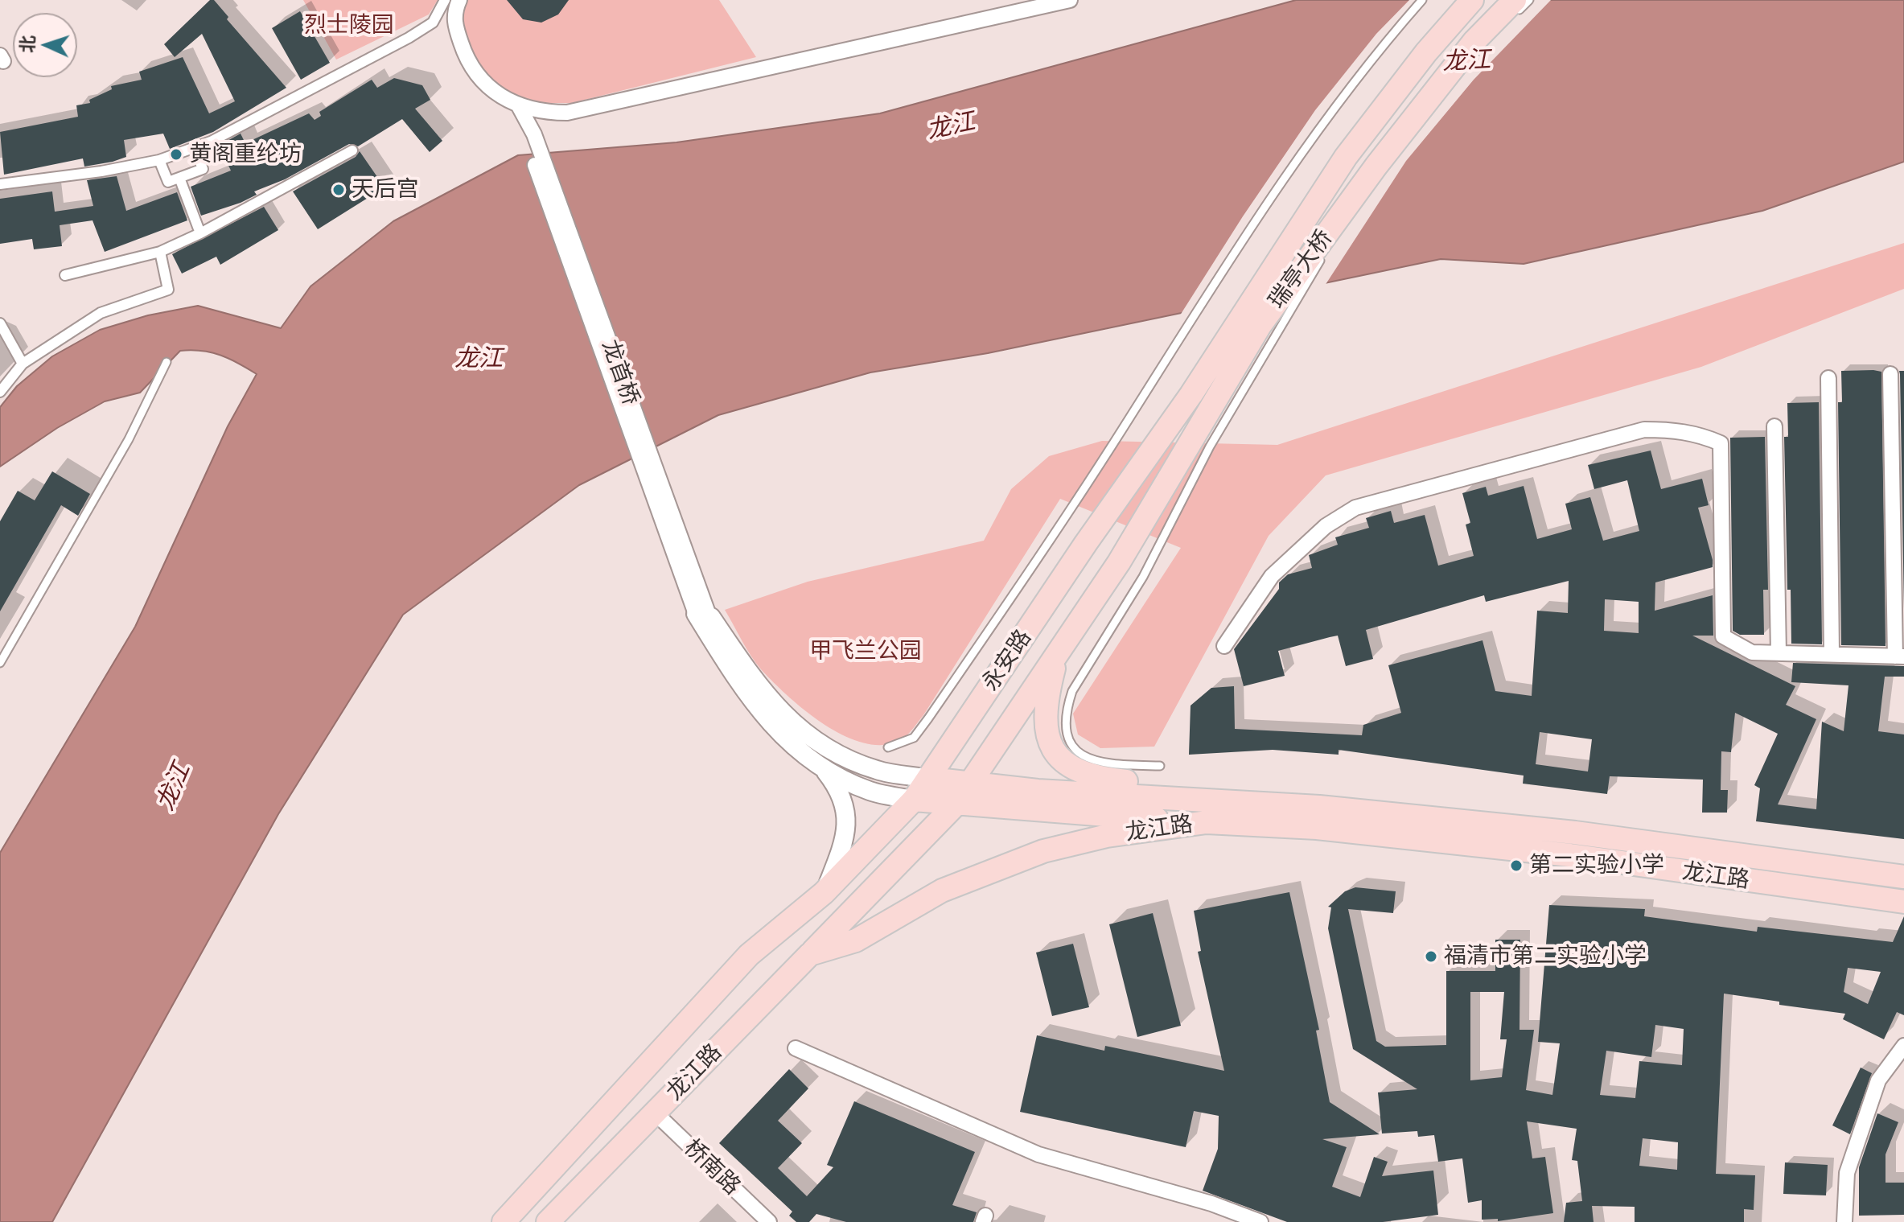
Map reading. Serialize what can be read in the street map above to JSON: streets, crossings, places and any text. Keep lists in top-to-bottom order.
{
  "streets": {
    "main road": ["瑞亭大桥", "永安路", "龙江路"],
    "street": ["龙首桥", "桥南路"]
  },
  "crossings": [
    ["瑞亭大桥", "永安路"],
    ["永安路", "龙江路"],
    ["龙江路", "桥南路"]
  ],
  "water": ["龙江"],
  "parks": ["烈士陵园", "甲飞兰公园"],
  "places": [
    "黄阁重纶坊",
    "天后宫",
    "第二实验小学",
    "福清市第二实验小学"
  ],
  "north": "left"
}
